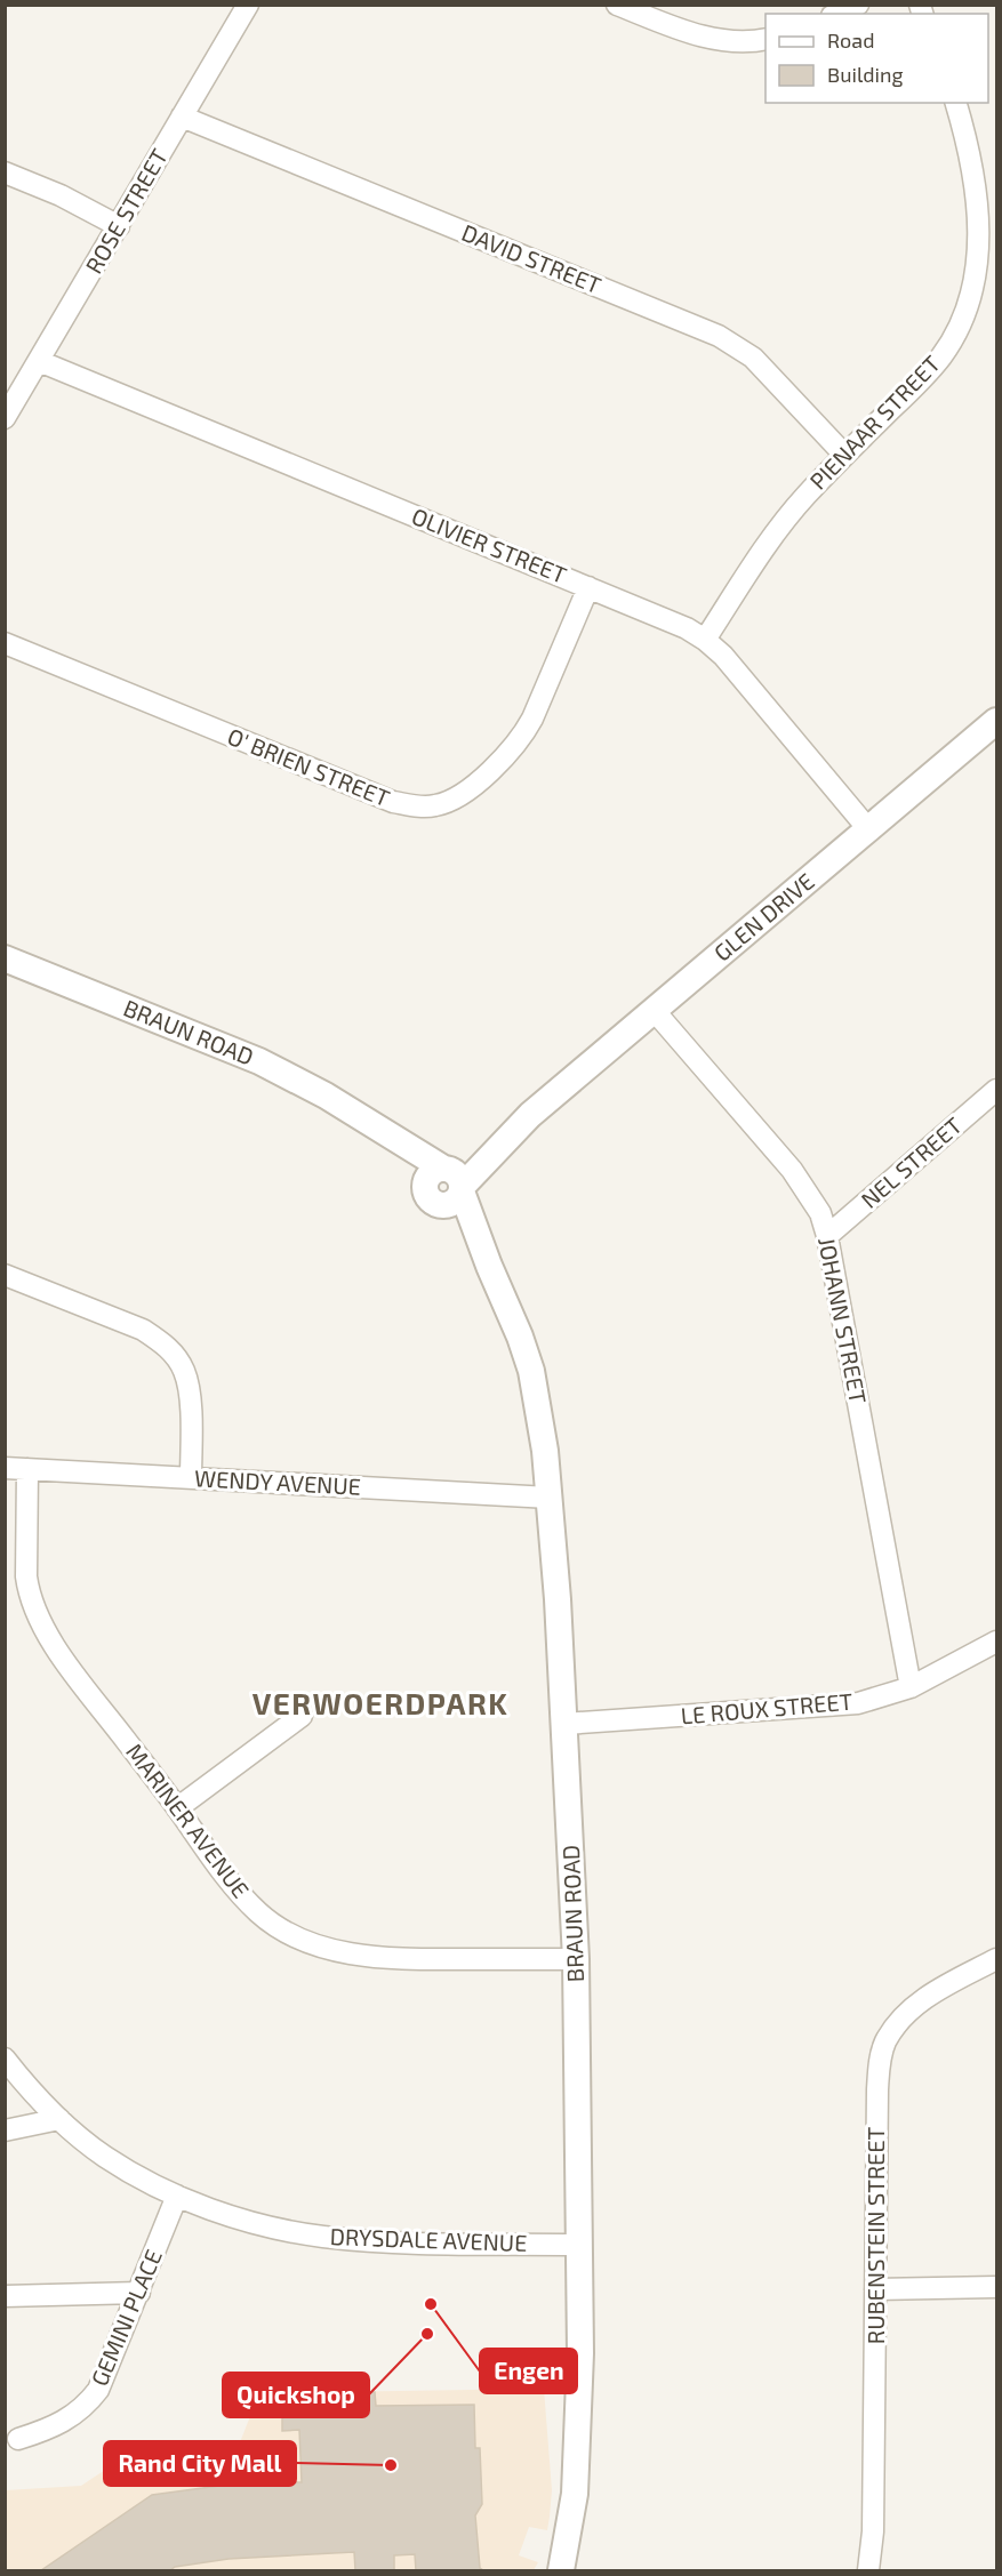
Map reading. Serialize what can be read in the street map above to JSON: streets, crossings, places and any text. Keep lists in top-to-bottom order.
{
  "streets": {
    "street": [
      "ROSE STREET",
      "DAVID STREET",
      "PIENAAR STREET",
      "OLIVIER STREET",
      "O' BRIEN STREET",
      "GLEN DRIVE",
      "BRAUN ROAD",
      "NEL STREET",
      "JOHANN STREET",
      "WENDY AVENUE",
      "LE ROUX STREET",
      "MARINER AVENUE",
      "RUBENSTEIN STREET",
      "DRYSDALE AVENUE",
      "GEMINI PLACE"
    ]
  },
  "crossings": [
    ["ROSE STREET", "DAVID STREET"],
    ["ROSE STREET", "OLIVIER STREET"],
    ["DAVID STREET", "PIENAAR STREET"],
    ["PIENAAR STREET", "OLIVIER STREET"],
    ["OLIVIER STREET", "O' BRIEN STREET"],
    ["OLIVIER STREET", "GLEN DRIVE"],
    ["GLEN DRIVE", "BRAUN ROAD"],
    ["GLEN DRIVE", "JOHANN STREET"],
    ["BRAUN ROAD", "WENDY AVENUE"],
    ["BRAUN ROAD", "LE ROUX STREET"],
    ["BRAUN ROAD", "MARINER AVENUE"],
    ["BRAUN ROAD", "DRYSDALE AVENUE"],
    ["NEL STREET", "JOHANN STREET"],
    ["JOHANN STREET", "LE ROUX STREET"],
    ["WENDY AVENUE", "MARINER AVENUE"],
    ["DRYSDALE AVENUE", "GEMINI PLACE"]
  ],
  "districts": ["VERWOERDPARK"],
  "places": ["Engen", "Quickshop", "Rand City Mall"],
  "legend": ["Road", "Building"]
}
